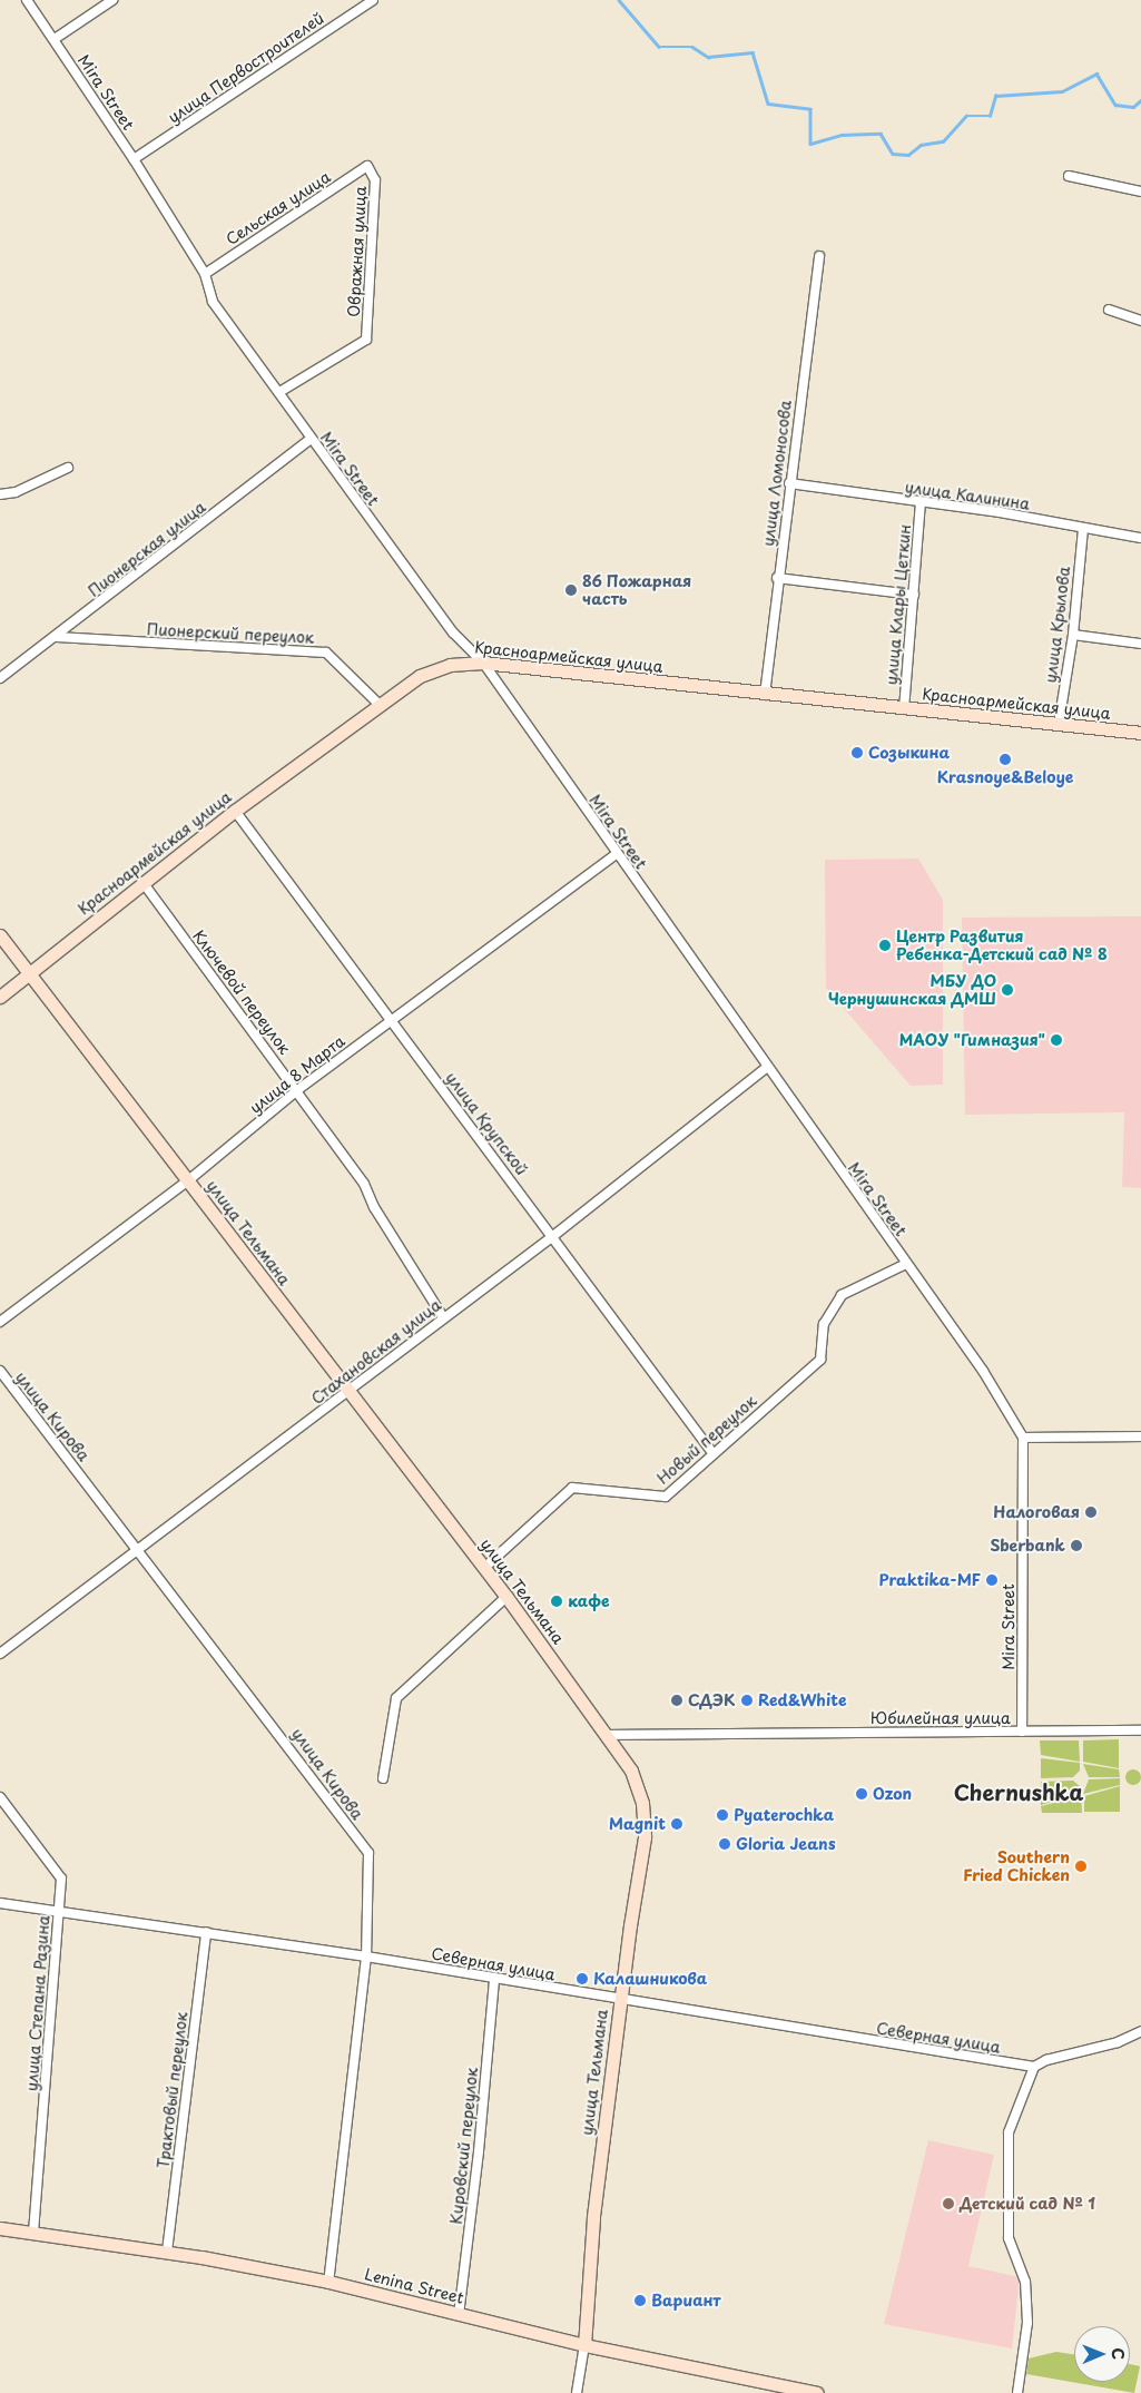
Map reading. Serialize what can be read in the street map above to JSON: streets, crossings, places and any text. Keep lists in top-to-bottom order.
{
  "streets": {
    "street": [
      "улица Первостроителей",
      "Mira Street",
      "Сельская улица",
      "Овражная улица",
      "улица Ломоносова",
      "улица Калинина",
      "Пионерская улица",
      "улица Клары Цеткин",
      "улица Крылова",
      "Пионерский переулок",
      "Красноармейская улица",
      "Ключевой переулок",
      "улица 8 Марта",
      "улица Крупской",
      "улица Тельмана",
      "Стахановская улица",
      "улица Кирова",
      "Новый переулок",
      "Юбилейная улица",
      "Северная улица",
      "улица Степана Разина",
      "Трактовый переулок",
      "Кировский переулок",
      "Lenina Street"
    ]
  },
  "crossings": [
    ["улица Первостроителей", "Mira Street"],
    ["Mira Street", "Сельская улица"],
    ["Mira Street", "Овражная улица"],
    ["Mira Street", "Пионерская улица"],
    ["Mira Street", "Красноармейская улица"],
    ["Mira Street", "улица 8 Марта"],
    ["Mira Street", "Стахановская улица"],
    ["Mira Street", "Новый переулок"],
    ["Mira Street", "Юбилейная улица"],
    ["Сельская улица", "Овражная улица"],
    ["улица Ломоносова", "улица Калинина"],
    ["улица Ломоносова", "Красноармейская улица"],
    ["улица Калинина", "улица Клары Цеткин"],
    ["улица Калинина", "улица Крылова"],
    ["Пионерская улица", "Пионерский переулок"],
    ["улица Клары Цеткин", "Красноармейская улица"],
    ["улица Крылова", "Красноармейская улица"],
    ["Пионерский переулок", "Красноармейская улица"],
    ["Красноармейская улица", "Ключевой переулок"],
    ["Красноармейская улица", "улица Крупской"],
    ["Красноармейская улица", "улица Тельмана"],
    ["Ключевой переулок", "улица 8 Марта"],
    ["Ключевой переулок", "Стахановская улица"],
    ["улица 8 Марта", "улица Крупской"],
    ["улица 8 Марта", "улица Тельмана"],
    ["улица Крупской", "Стахановская улица"],
    ["улица Крупской", "Новый переулок"],
    ["улица Тельмана", "Стахановская улица"],
    ["улица Тельмана", "Новый переулок"],
    ["улица Тельмана", "Юбилейная улица"],
    ["улица Тельмана", "Северная улица"],
    ["улица Тельмана", "Lenina Street"],
    ["Стахановская улица", "улица Кирова"],
    ["улица Кирова", "Северная улица"],
    ["улица Кирова", "Lenina Street"],
    ["Северная улица", "улица Степана Разина"],
    ["Северная улица", "Трактовый переулок"],
    ["Северная улица", "Кировский переулок"],
    ["улица Степана Разина", "Lenina Street"],
    ["Трактовый переулок", "Lenina Street"],
    ["Кировский переулок", "Lenina Street"]
  ],
  "districts": ["Chernushka"],
  "places": [
    "86 Пожарная часть",
    "Созыкина",
    "Krasnoye&Beloye",
    "Центр Развития Ребенка-Детский сад № 8",
    "МБУ ДО Чернушинская ДМШ",
    "МАОУ \"Гимназия\"",
    "Налоговая",
    "Sberbank",
    "Praktika-MF",
    "кафе",
    "СДЭК",
    "Red&White",
    "Ozon",
    "Pyaterochka",
    "Magnit",
    "Gloria Jeans",
    "Southern Fried Chicken",
    "Калашникова",
    "Детский сад № 1",
    "Вариант"
  ],
  "north": "right"
}
